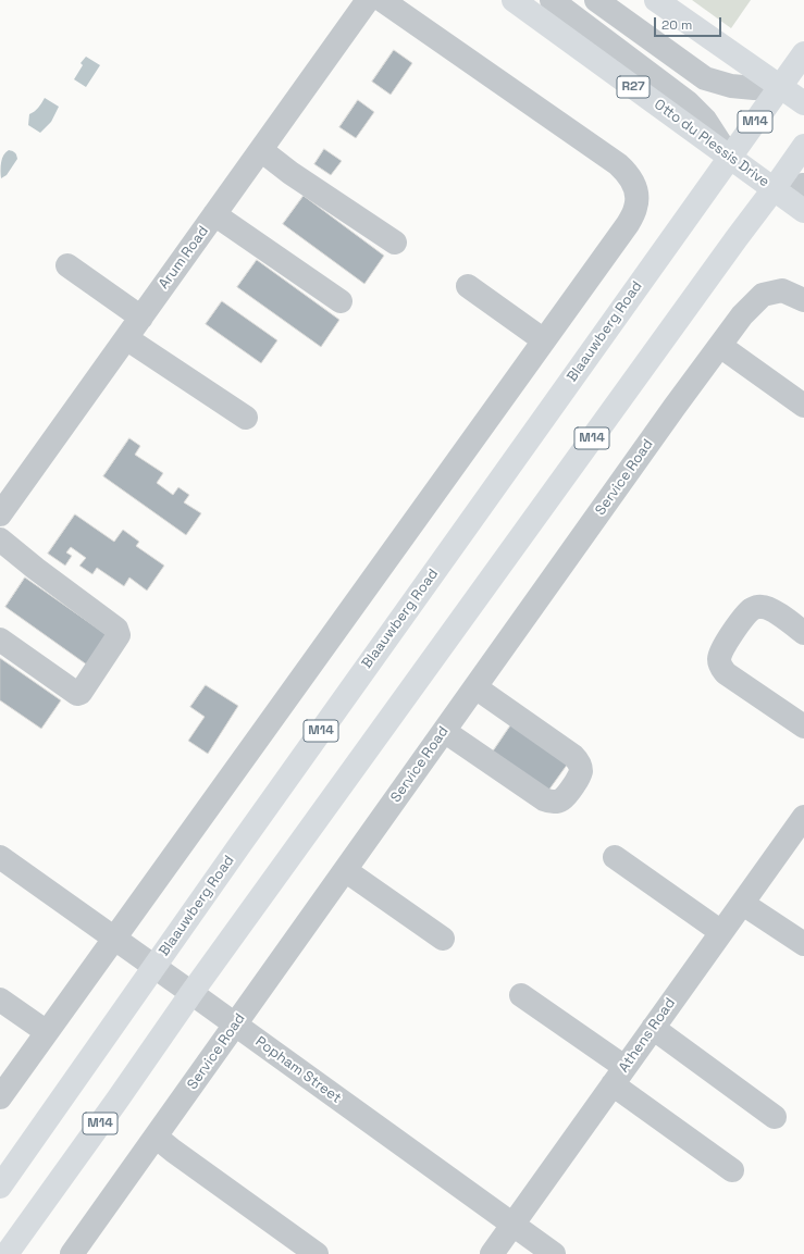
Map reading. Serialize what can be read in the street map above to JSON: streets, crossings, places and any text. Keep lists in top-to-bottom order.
{
  "streets": {
    "main road": [
      "R27",
      "M14",
      "Otto du Plessis Drive",
      "Blaauwberg Road"
    ],
    "street": [
      "Arum Road",
      "Service Road",
      "Athens Road",
      "Popham Street"
    ]
  },
  "crossings": [
    ["M14", "Otto du Plessis Drive"],
    ["M14", "Popham Street"],
    ["Otto du Plessis Drive", "Blaauwberg Road"],
    ["Blaauwberg Road", "Popham Street"],
    ["Service Road", "Popham Street"],
    ["Athens Road", "Popham Street"]
  ],
  "scale_bar": "20 m"
}
